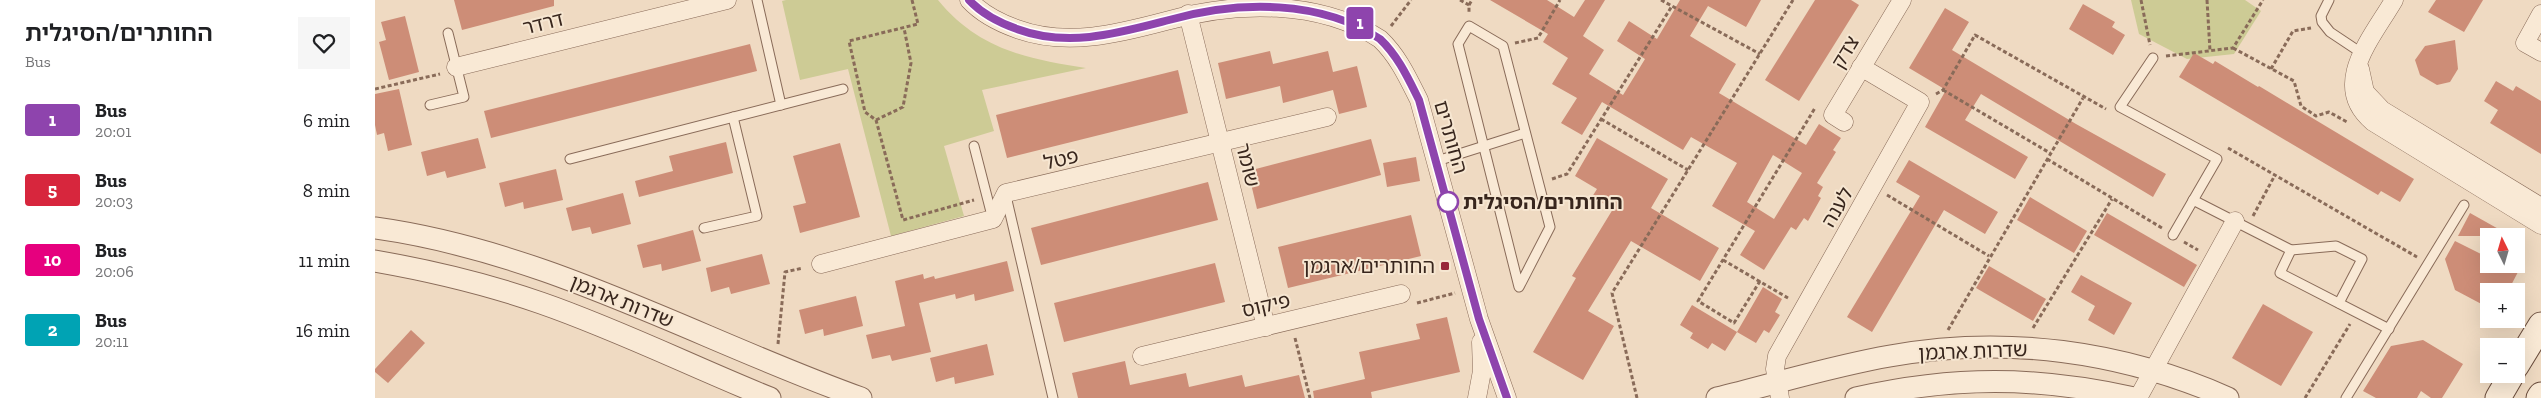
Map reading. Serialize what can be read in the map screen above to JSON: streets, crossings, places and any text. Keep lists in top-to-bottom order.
{
  "streets": {
    "street": [
      "דרדר",
      "צדק",
      "החותרים",
      "פטל",
      "שומר",
      "לענה",
      "שדרות ארגמן",
      "פיקוס"
    ]
  },
  "crossings": [
    ["החותרים", "שומר"],
    ["פטל", "שומר"],
    ["שומר", "פיקוס"],
    ["לענה", "שדרות ארגמן"]
  ],
  "places": {
    "other": ["החותרים/הסיגלית"],
    "transit": ["החותרים/ארגמן"]
  },
  "lines": ["bus line 1"],
  "north": "top",
  "page": {
    "heading": ["החותרים/הסיגלית", "Bus"],
    "on_map": "1",
    "list": [
      {
        "mark": "1",
        "name": "Bus",
        "note": "20:01",
        "value": "6 min"
      },
      {
        "mark": "5",
        "name": "Bus",
        "note": "20:03",
        "value": "8 min"
      },
      {
        "mark": "10",
        "name": "Bus",
        "note": "20:06",
        "value": "11 min"
      },
      {
        "mark": "2",
        "name": "Bus",
        "note": "20:11",
        "value": "16 min"
      }
    ],
    "map_buttons": ["+", "−"]
  }
}
